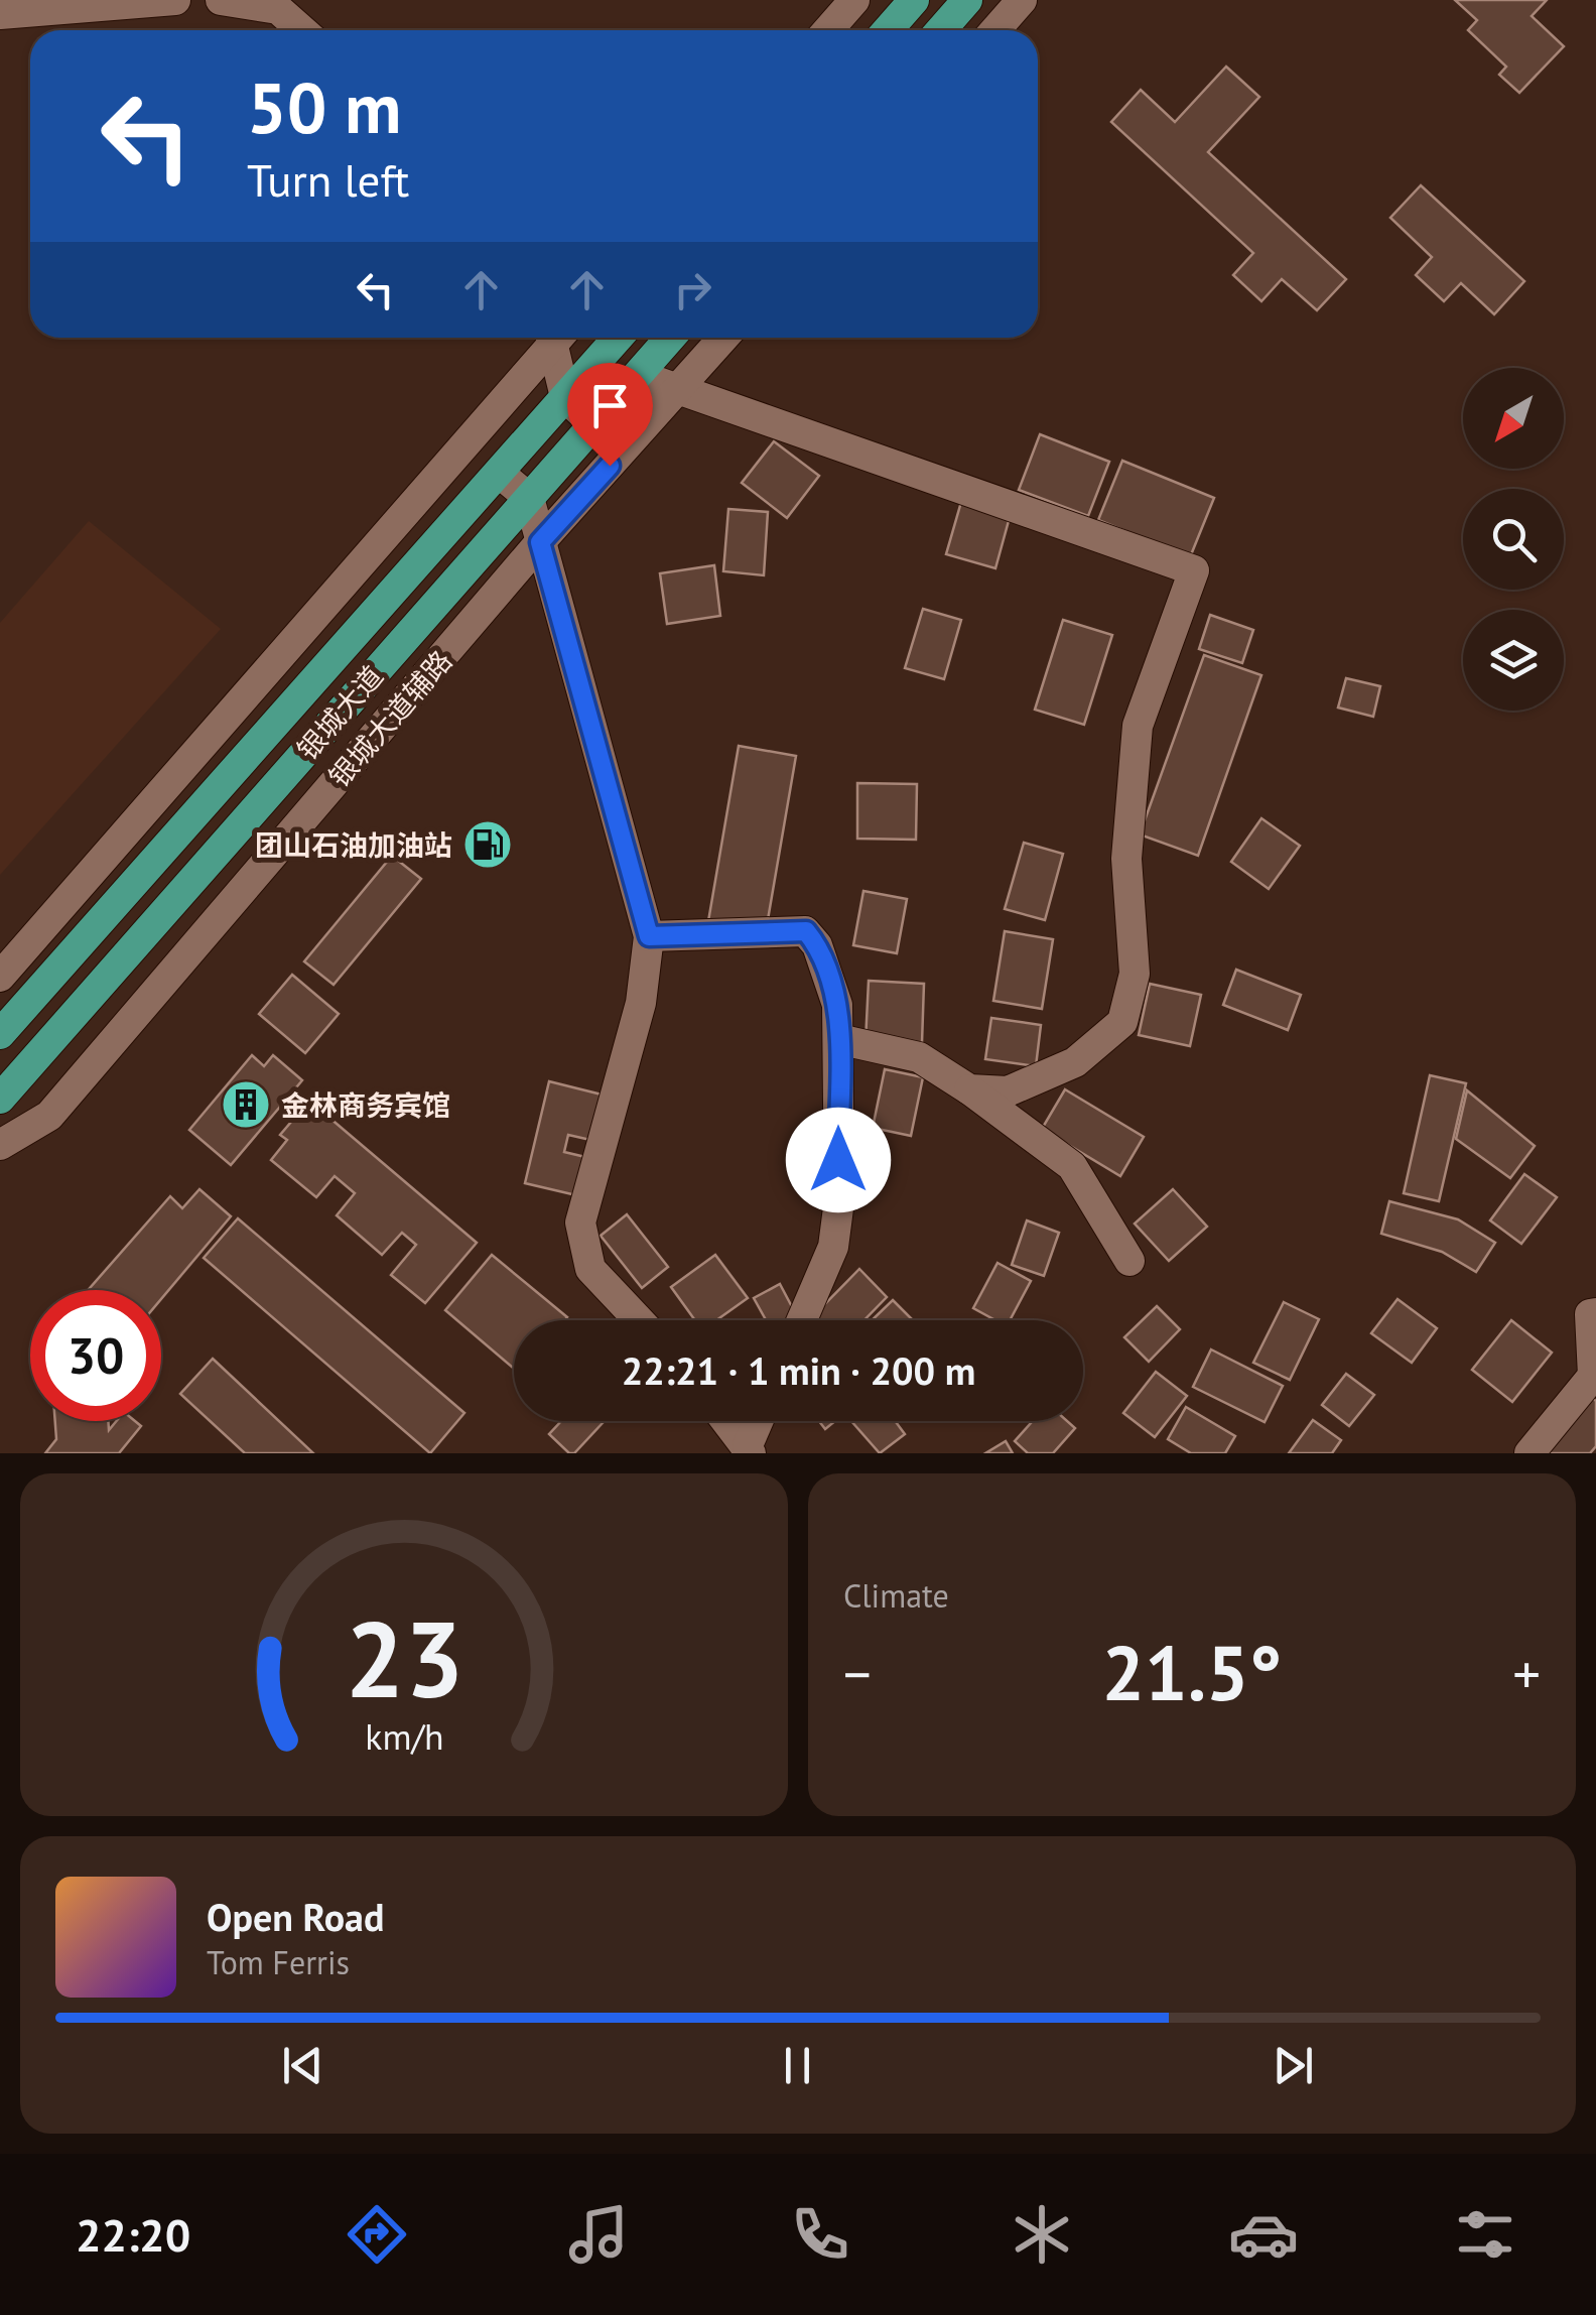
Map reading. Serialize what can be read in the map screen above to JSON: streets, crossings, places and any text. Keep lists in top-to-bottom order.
{
  "streets": {
    "main road": ["银城大道"],
    "street": ["银城大道辅路"]
  },
  "places": {
    "fuel station": ["团山石油加油站"],
    "building": ["金林商务宾馆"]
  },
  "north": "bottom left",
  "page": {
    "turn": ["50 m", "Turn left"],
    "limit": "30",
    "trip": "22:21 · 1 min · 200 m",
    "tile": "Climate",
    "heat": ["−", "21.5°", "+"],
    "song": ["Open Road", "Tom Ferris"],
    "tabs": "22:20",
    "gauge": ["23", "km/h"]
  }
}
